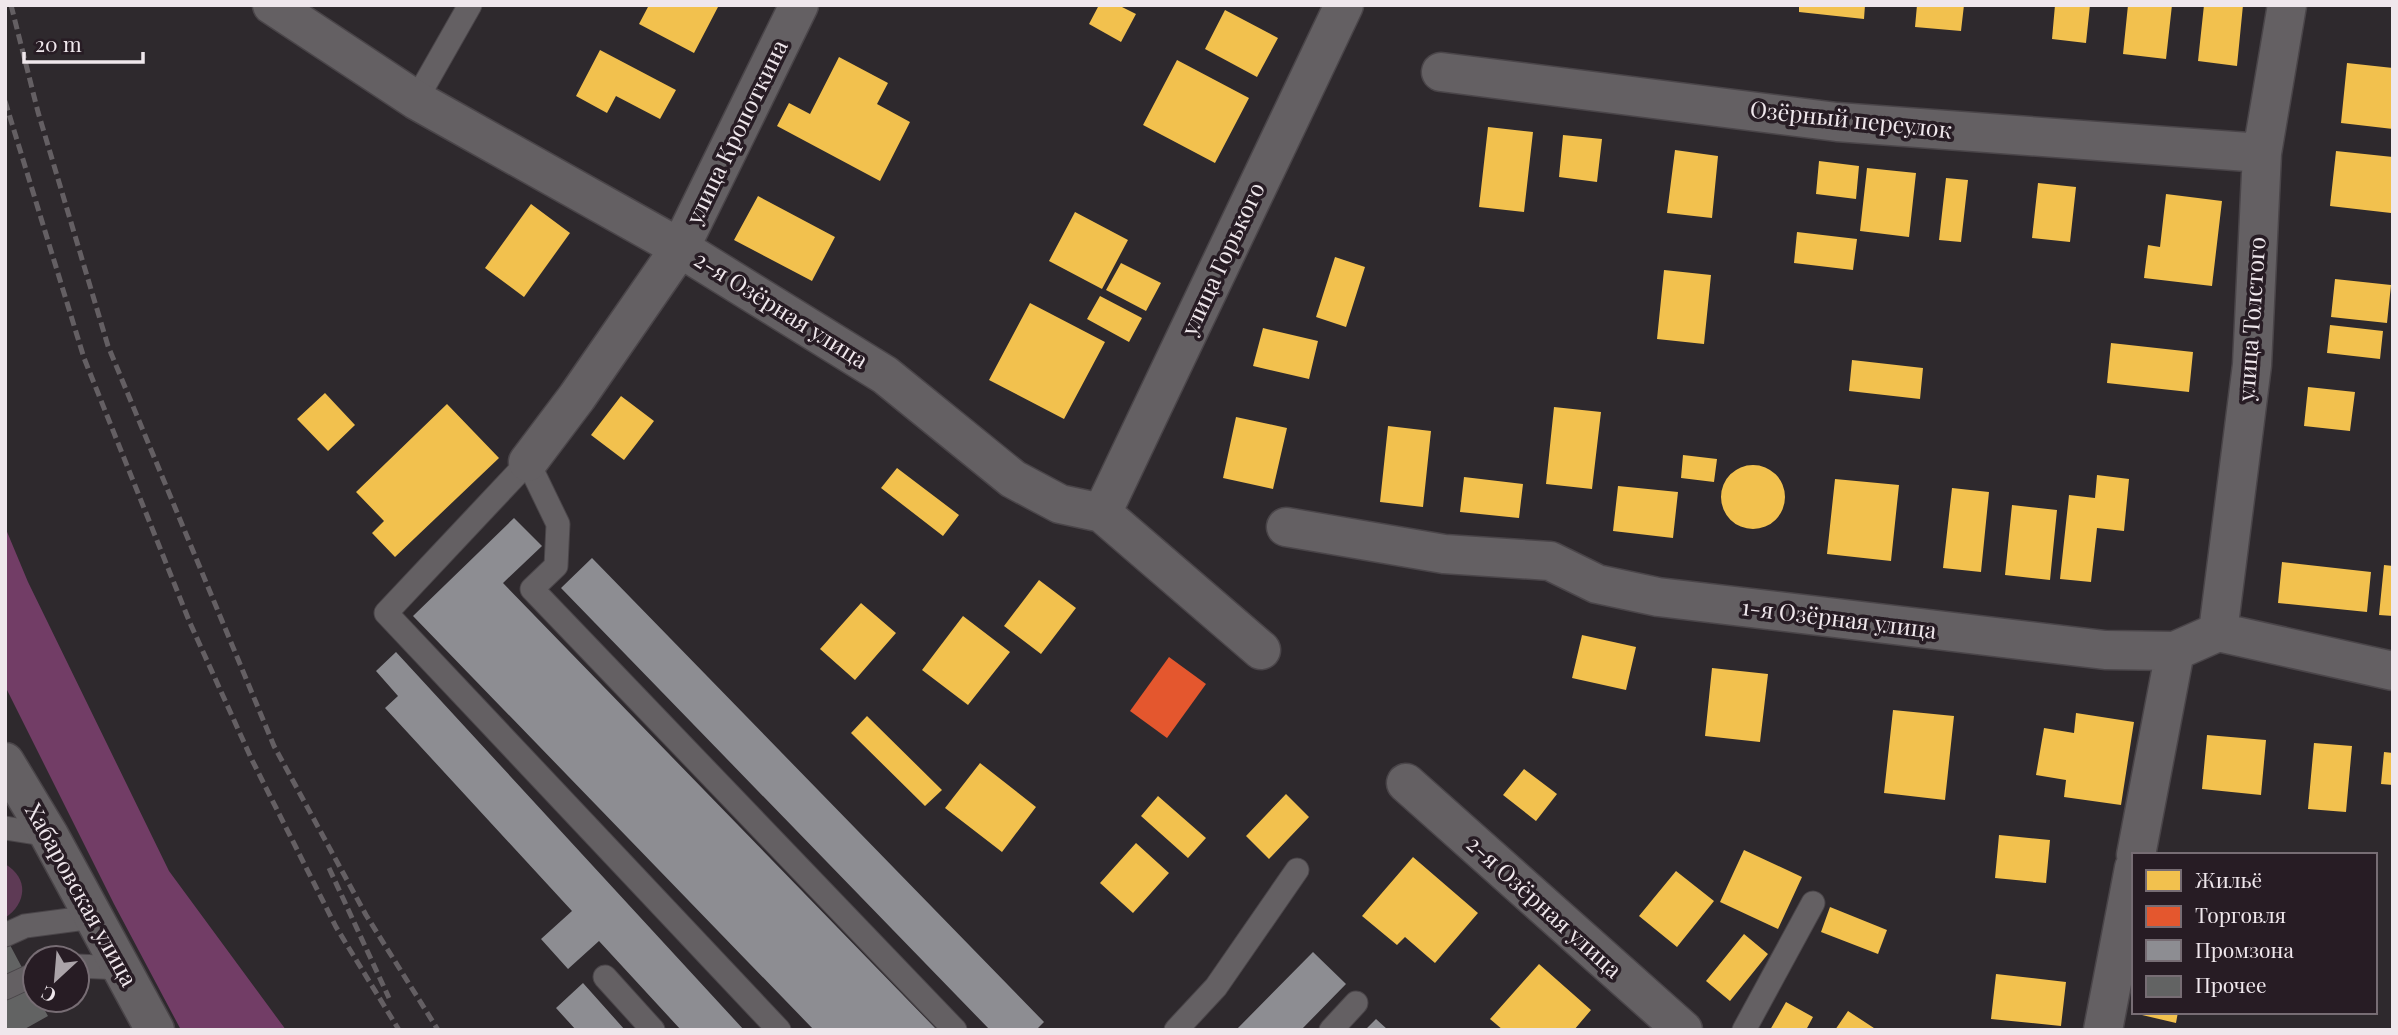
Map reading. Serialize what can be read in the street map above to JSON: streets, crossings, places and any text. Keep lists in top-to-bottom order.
{
  "streets": {
    "street": [
      "Озёрный переулок",
      "улица Кропоткина",
      "улица Горького",
      "2-я Озёрная улица",
      "улица Толстого",
      "1-я Озёрная улица",
      "Хабаровская улица"
    ]
  },
  "crossings": [
    ["Озёрный переулок", "улица Толстого"],
    ["улица Кропоткина", "2-я Озёрная улица"],
    ["улица Горького", "2-я Озёрная улица"],
    ["улица Толстого", "1-я Озёрная улица"]
  ],
  "legend": [
    "Жильё",
    "Торговля",
    "Промзона",
    "Прочее"
  ],
  "scale_bar": "20 m",
  "north": "bottom left"
}
